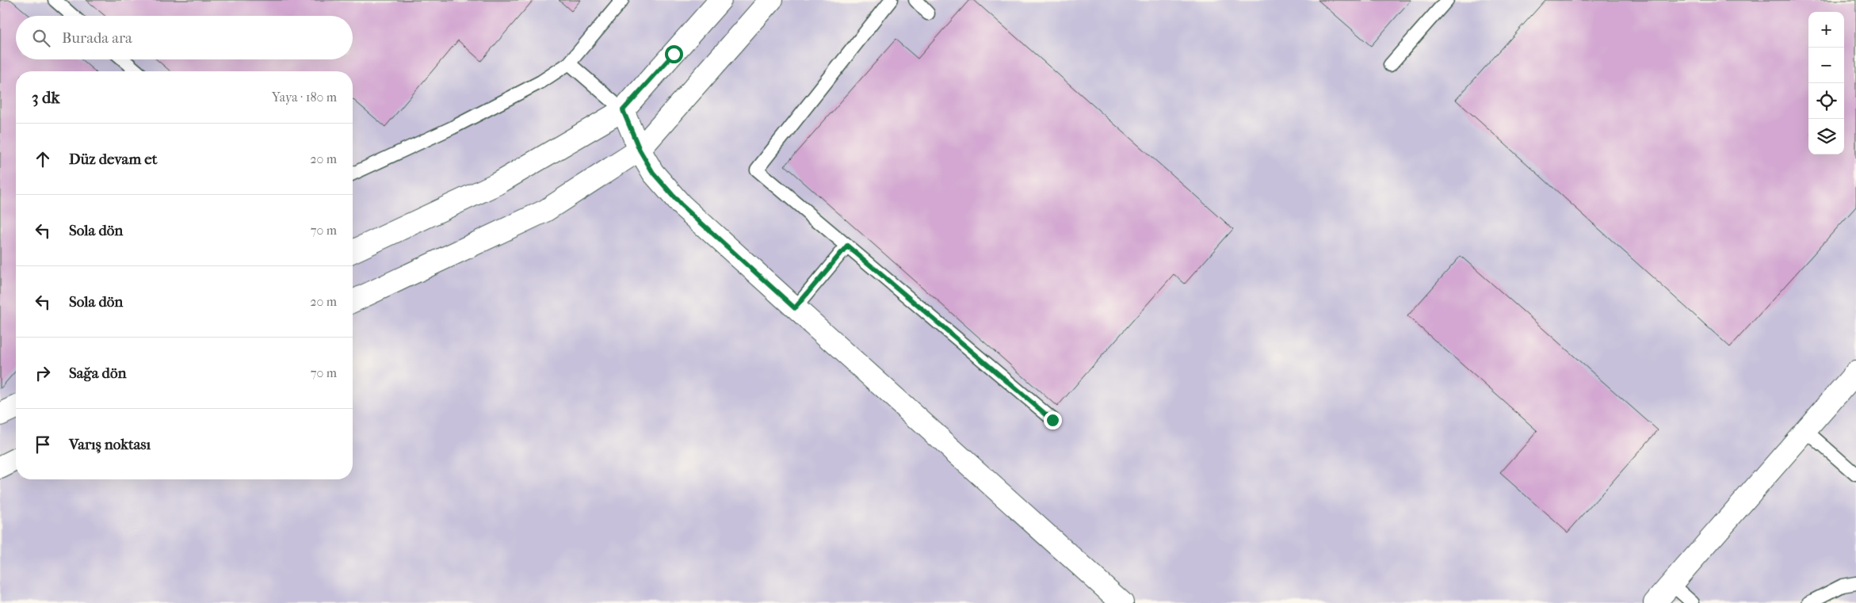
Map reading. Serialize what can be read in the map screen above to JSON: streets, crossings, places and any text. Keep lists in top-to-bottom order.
{
  "page": {
    "map_buttons": ["+", "−"],
    "search": "Burada ara",
    "heading": ["3 dk", "Yaya · 180 m"],
    "list": [
      ["Düz devam et", "20 m"],
      ["Sola dön", "70 m"],
      ["Sola dön", "20 m"],
      ["Sağa dön", "70 m"],
      "Varış noktası"
    ]
  }
}
